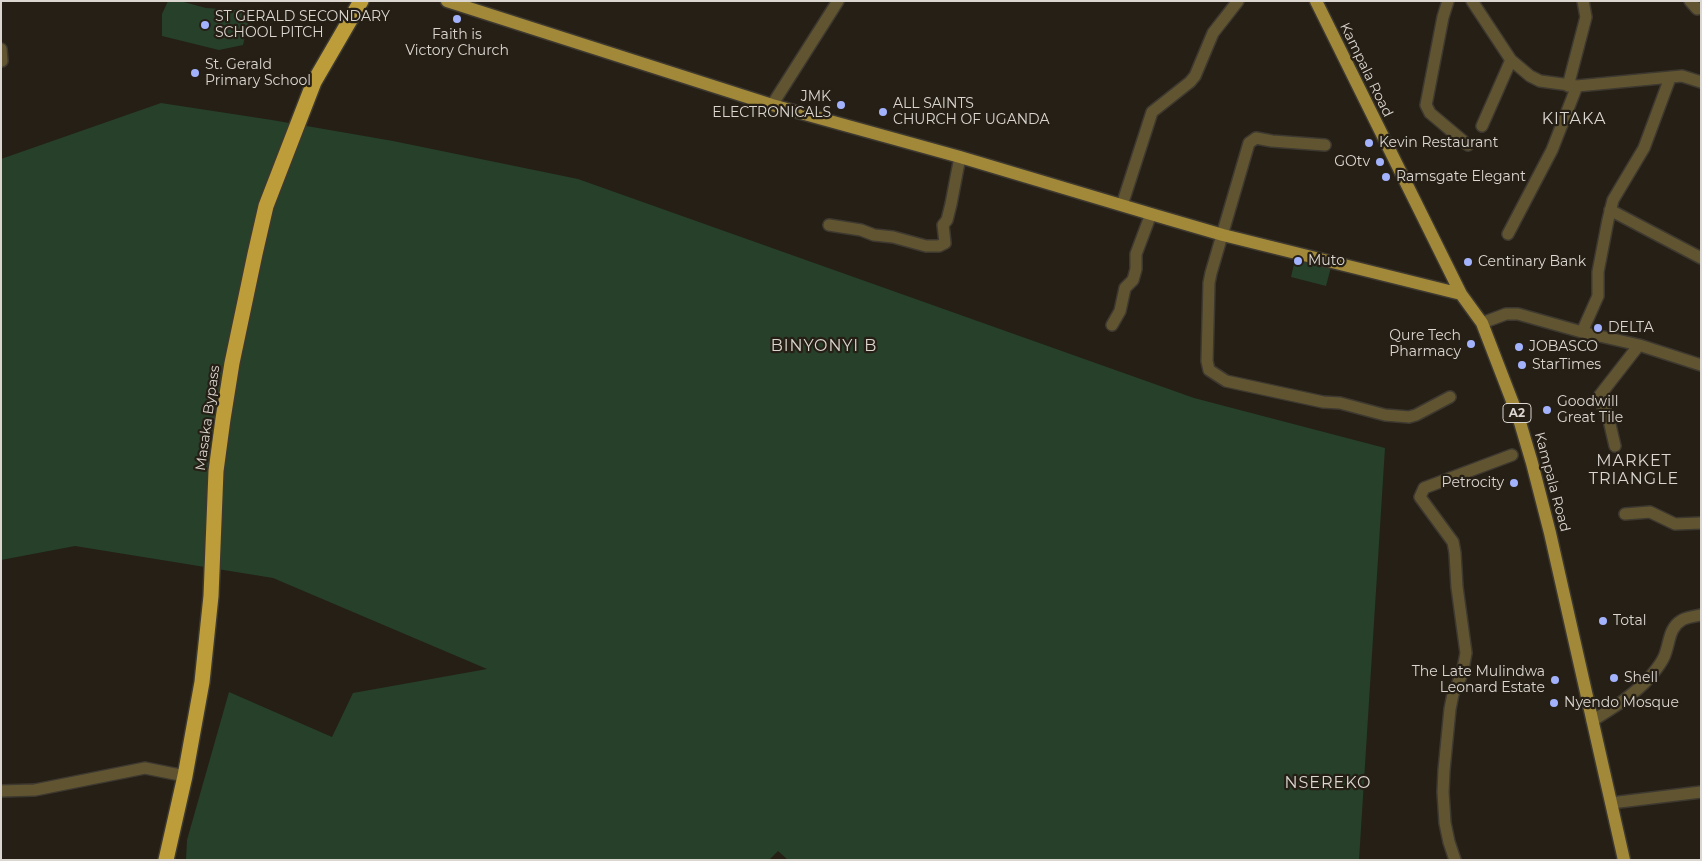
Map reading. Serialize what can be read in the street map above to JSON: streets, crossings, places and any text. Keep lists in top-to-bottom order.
{
  "streets": {
    "highway": ["Masaka Bypass"],
    "main road": ["Kampala Road", "A2"]
  },
  "districts": [
    "KITAKA",
    "BINYONYI B",
    "MARKET TRIANGLE",
    "NSEREKO"
  ],
  "places": [
    "Faith is Victory Church",
    "ST GERALD SECONDARY SCHOOL PITCH",
    "St. Gerald Primary School",
    "JMK ELECTRONICALS",
    "ALL SAINTS CHURCH OF UGANDA",
    "Kevin Restaurant",
    "GOtv",
    "Ramsgate Elegant",
    "Muto",
    "Centinary Bank",
    "DELTA",
    "Qure Tech Pharmacy",
    "JOBASCO",
    "StarTimes",
    "Goodwill Great Tile",
    "Petrocity",
    "Total",
    "Shell",
    "The Late Mulindwa Leonard Estate",
    "Nyendo Mosque"
  ]
}
